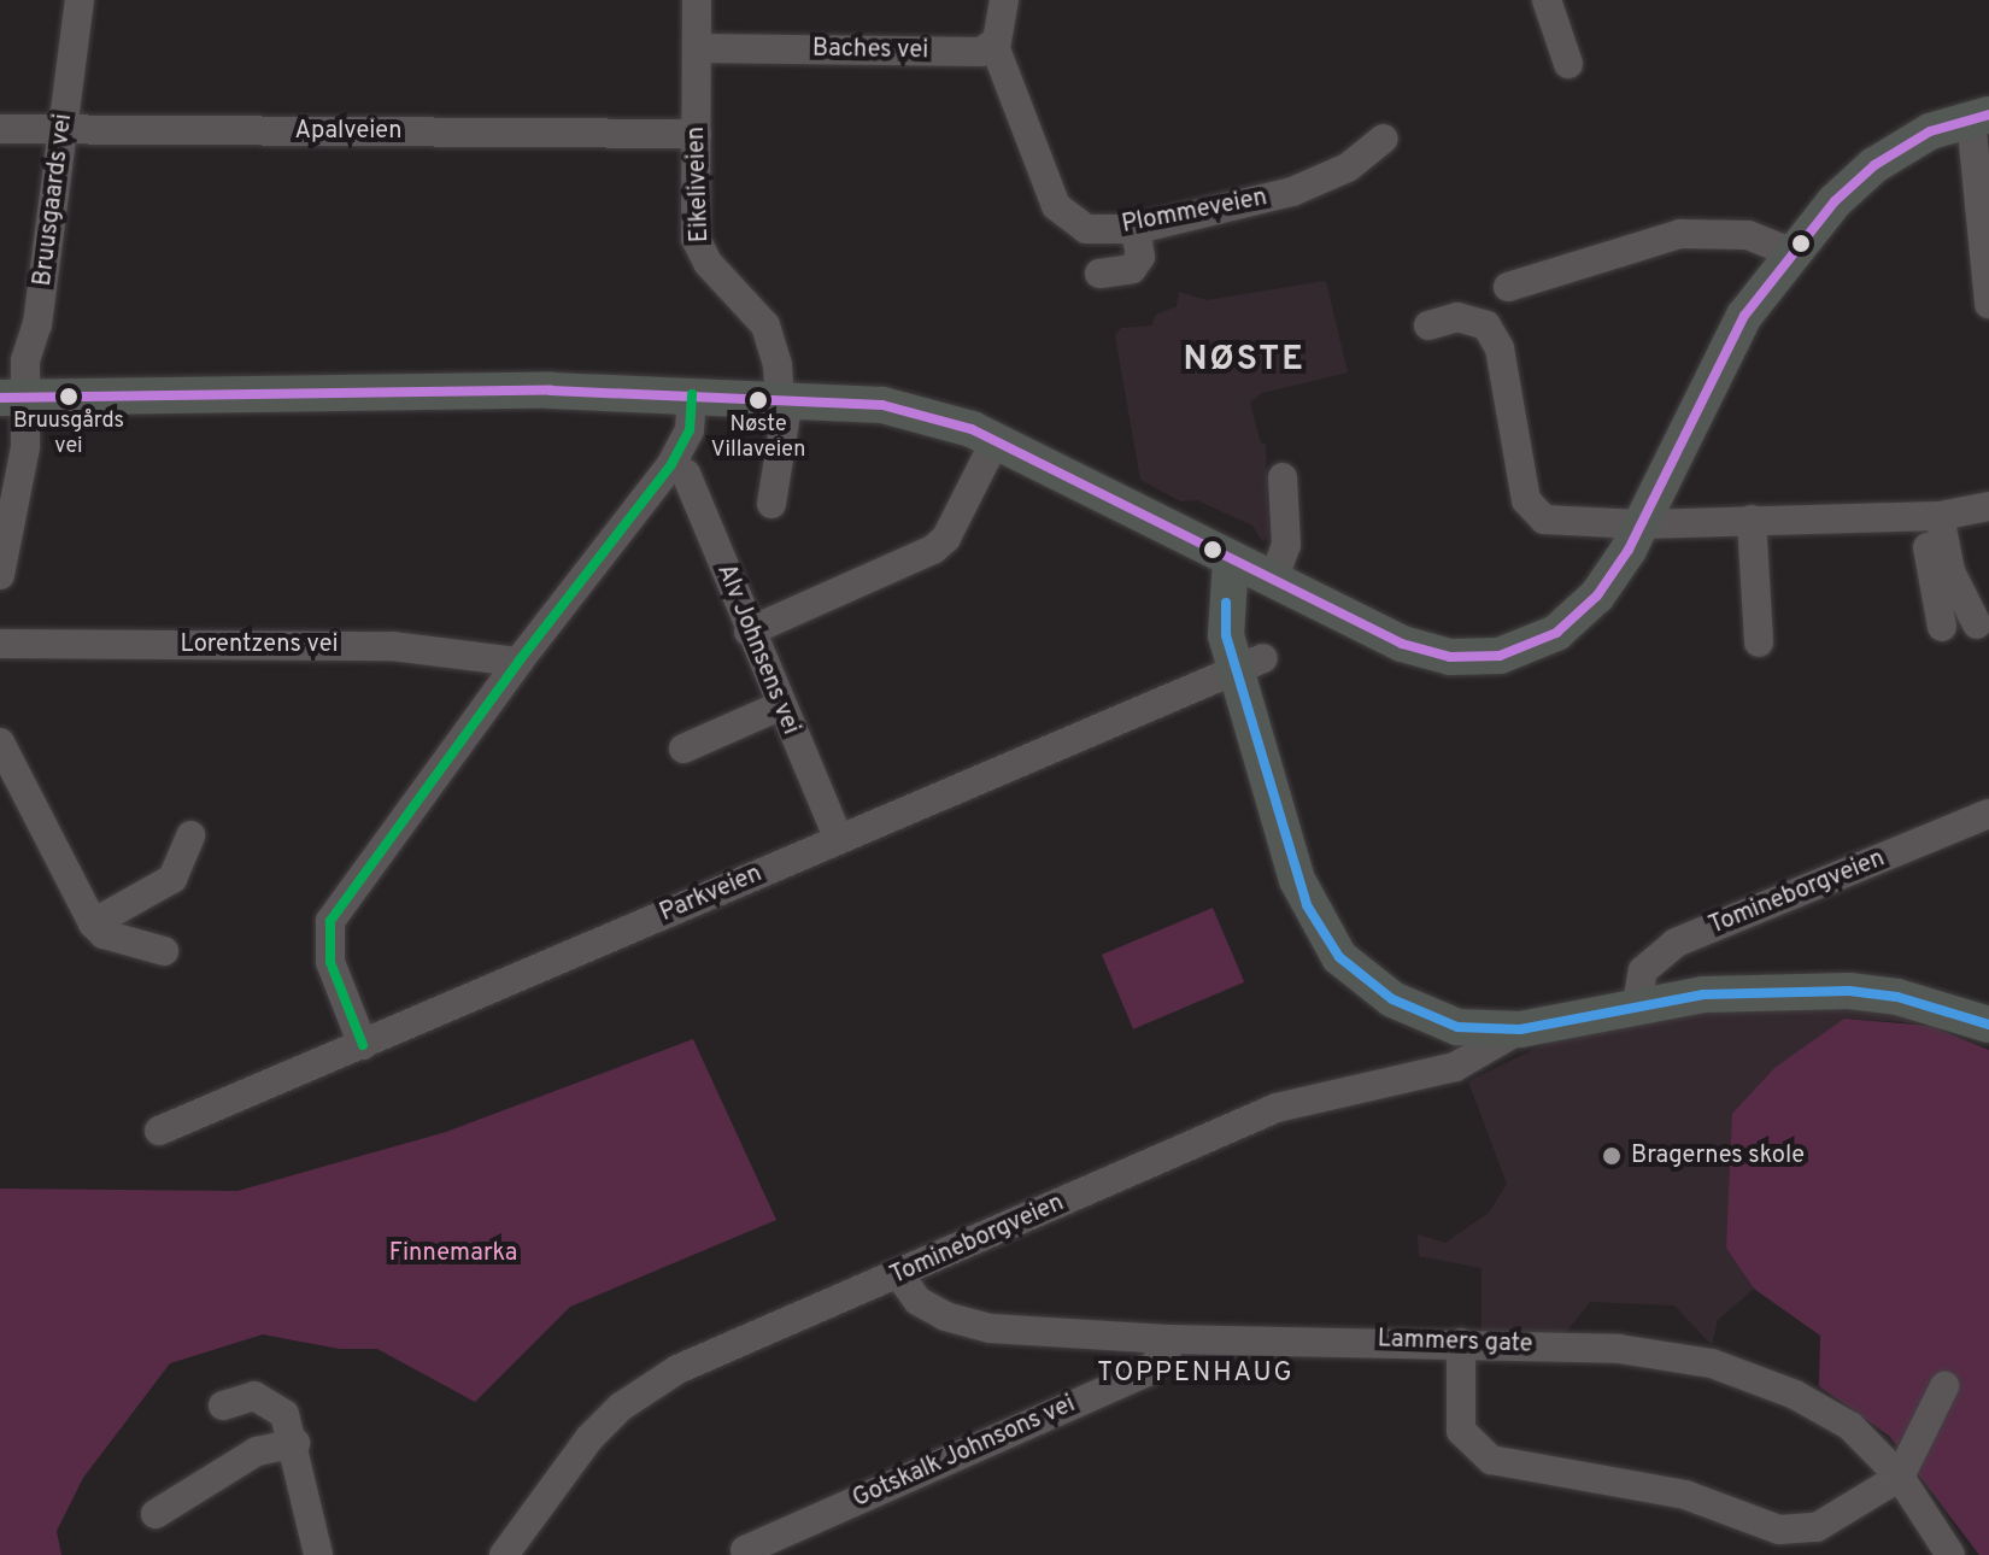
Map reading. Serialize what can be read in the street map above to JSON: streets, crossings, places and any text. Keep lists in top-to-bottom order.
{
  "streets": {
    "street": [
      "Baches vei",
      "Apalveien",
      "Eikeliveien",
      "Bruusgaards vei",
      "Plommeveien",
      "Lorentzens vei",
      "Alv Johnsens vei",
      "Tomineborgveien",
      "Parkveien",
      "Lammers gate",
      "Gotskalk Johnsons vei"
    ]
  },
  "crossings": [
    ["Baches vei", "Eikeliveien"],
    ["Baches vei", "Plommeveien"],
    ["Apalveien", "Eikeliveien"],
    ["Apalveien", "Bruusgaards vei"],
    ["Alv Johnsens vei", "Parkveien"],
    ["Tomineborgveien", "Lammers gate"],
    ["Lammers gate", "Gotskalk Johnsons vei"]
  ],
  "districts": ["NØSTE", "TOPPENHAUG"],
  "parks": ["Finnemarka"],
  "places": ["Bruusgårds vei", "Nøste Villaveien", "Bragernes skole"]
}
